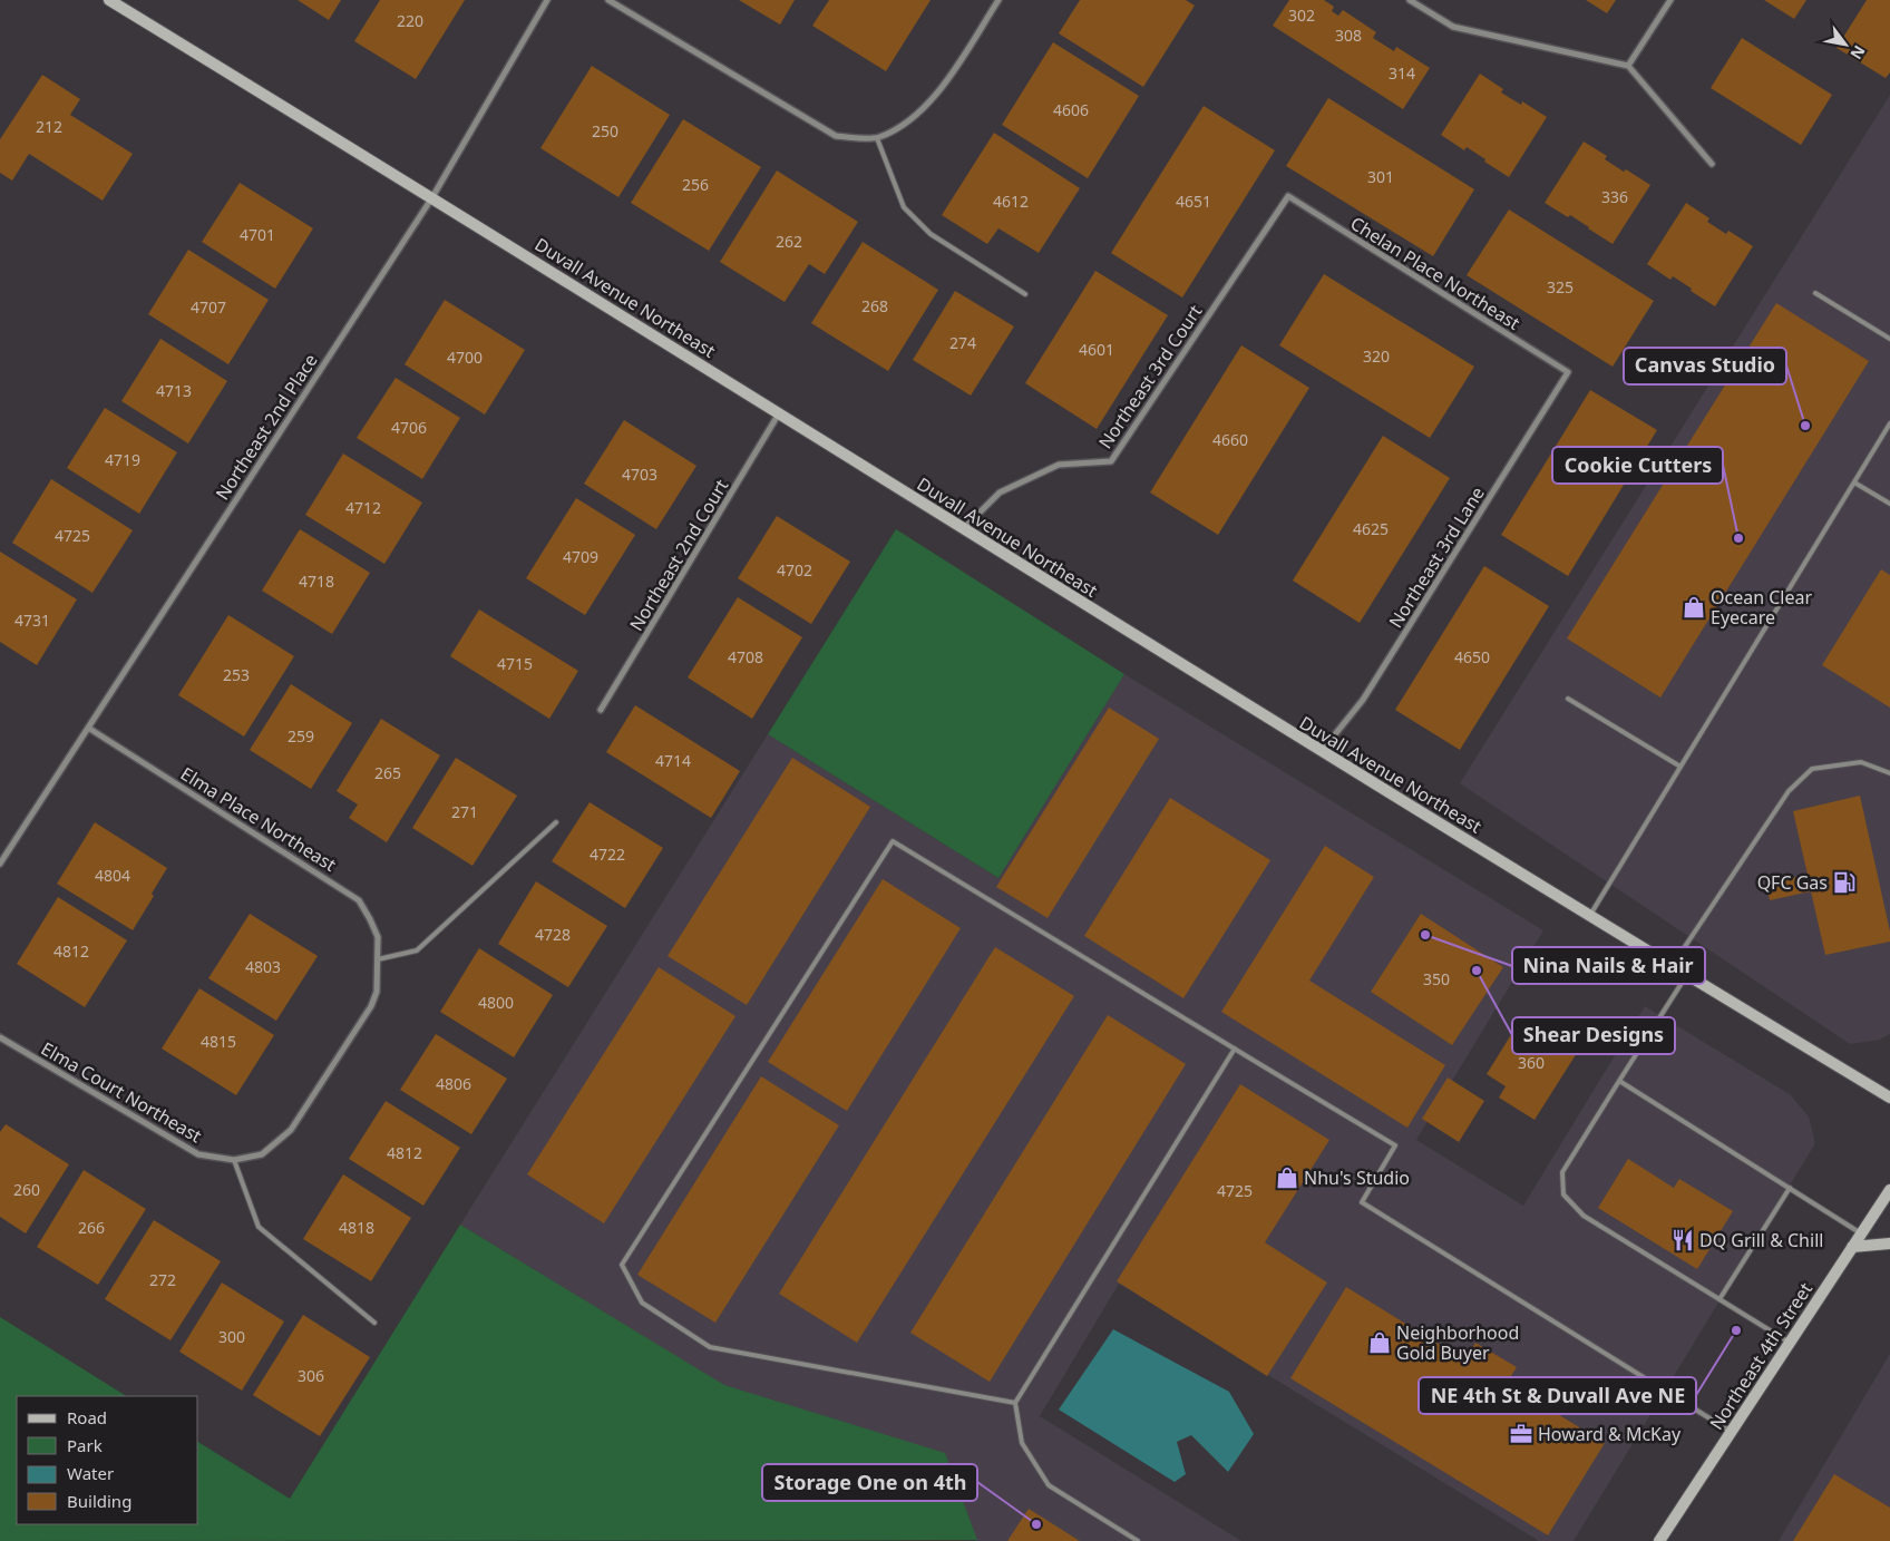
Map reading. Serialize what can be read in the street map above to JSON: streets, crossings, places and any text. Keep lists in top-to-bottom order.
{
  "streets": {
    "street": [
      "Chelan Place Northeast",
      "Duvall Avenue Northeast",
      "Northeast 3rd Court",
      "Northeast 2nd Place",
      "Northeast 2nd Court",
      "Northeast 3rd Lane",
      "Elma Place Northeast",
      "Elma Court Northeast",
      "Northeast 4th Street"
    ]
  },
  "crossings": [
    ["Chelan Place Northeast", "Northeast 3rd Court"],
    ["Chelan Place Northeast", "Northeast 3rd Lane"],
    ["Duvall Avenue Northeast", "Northeast 3rd Court"],
    ["Duvall Avenue Northeast", "Northeast 2nd Place"],
    ["Duvall Avenue Northeast", "Northeast 2nd Court"],
    ["Duvall Avenue Northeast", "Northeast 3rd Lane"],
    ["Northeast 2nd Place", "Elma Place Northeast"],
    ["Elma Place Northeast", "Elma Court Northeast"]
  ],
  "places": {
    "other": [
      "Canvas Studio",
      "Cookie Cutters",
      "Nina Nails & Hair",
      "Shear Designs",
      "NE 4th St & Duvall Ave NE",
      "Storage One on 4th"
    ],
    "shop": ["Ocean Clear Eyecare", "Nhu's Studio", "Neighborhood Gold Buyer"],
    "fuel station": ["QFC Gas"],
    "restaurant": ["DQ Grill & Chill"],
    "office": ["Howard & McKay"]
  },
  "house_numbers": [
    "302",
    "220",
    "308",
    "314",
    "4606",
    "212",
    "250",
    "301",
    "256",
    "336",
    "4612",
    "4651",
    "4701",
    "262",
    "325",
    "268",
    "4707",
    "274",
    "4601",
    "320",
    "4700",
    "4713",
    "4706",
    "4660",
    "4719",
    "4703",
    "4712",
    "4625",
    "4725",
    "4709",
    "4702",
    "4718",
    "4731",
    "4708",
    "4650",
    "4715",
    "253",
    "259",
    "4714",
    "265",
    "271",
    "4722",
    "4804",
    "4728",
    "4812",
    "4803",
    "350",
    "4800",
    "4815",
    "360",
    "4806",
    "4812",
    "260",
    "4725",
    "266",
    "4818",
    "272",
    "300",
    "306"
  ],
  "legend": [
    "Road",
    "Park",
    "Water",
    "Building"
  ],
  "north": "bottom right"
}
